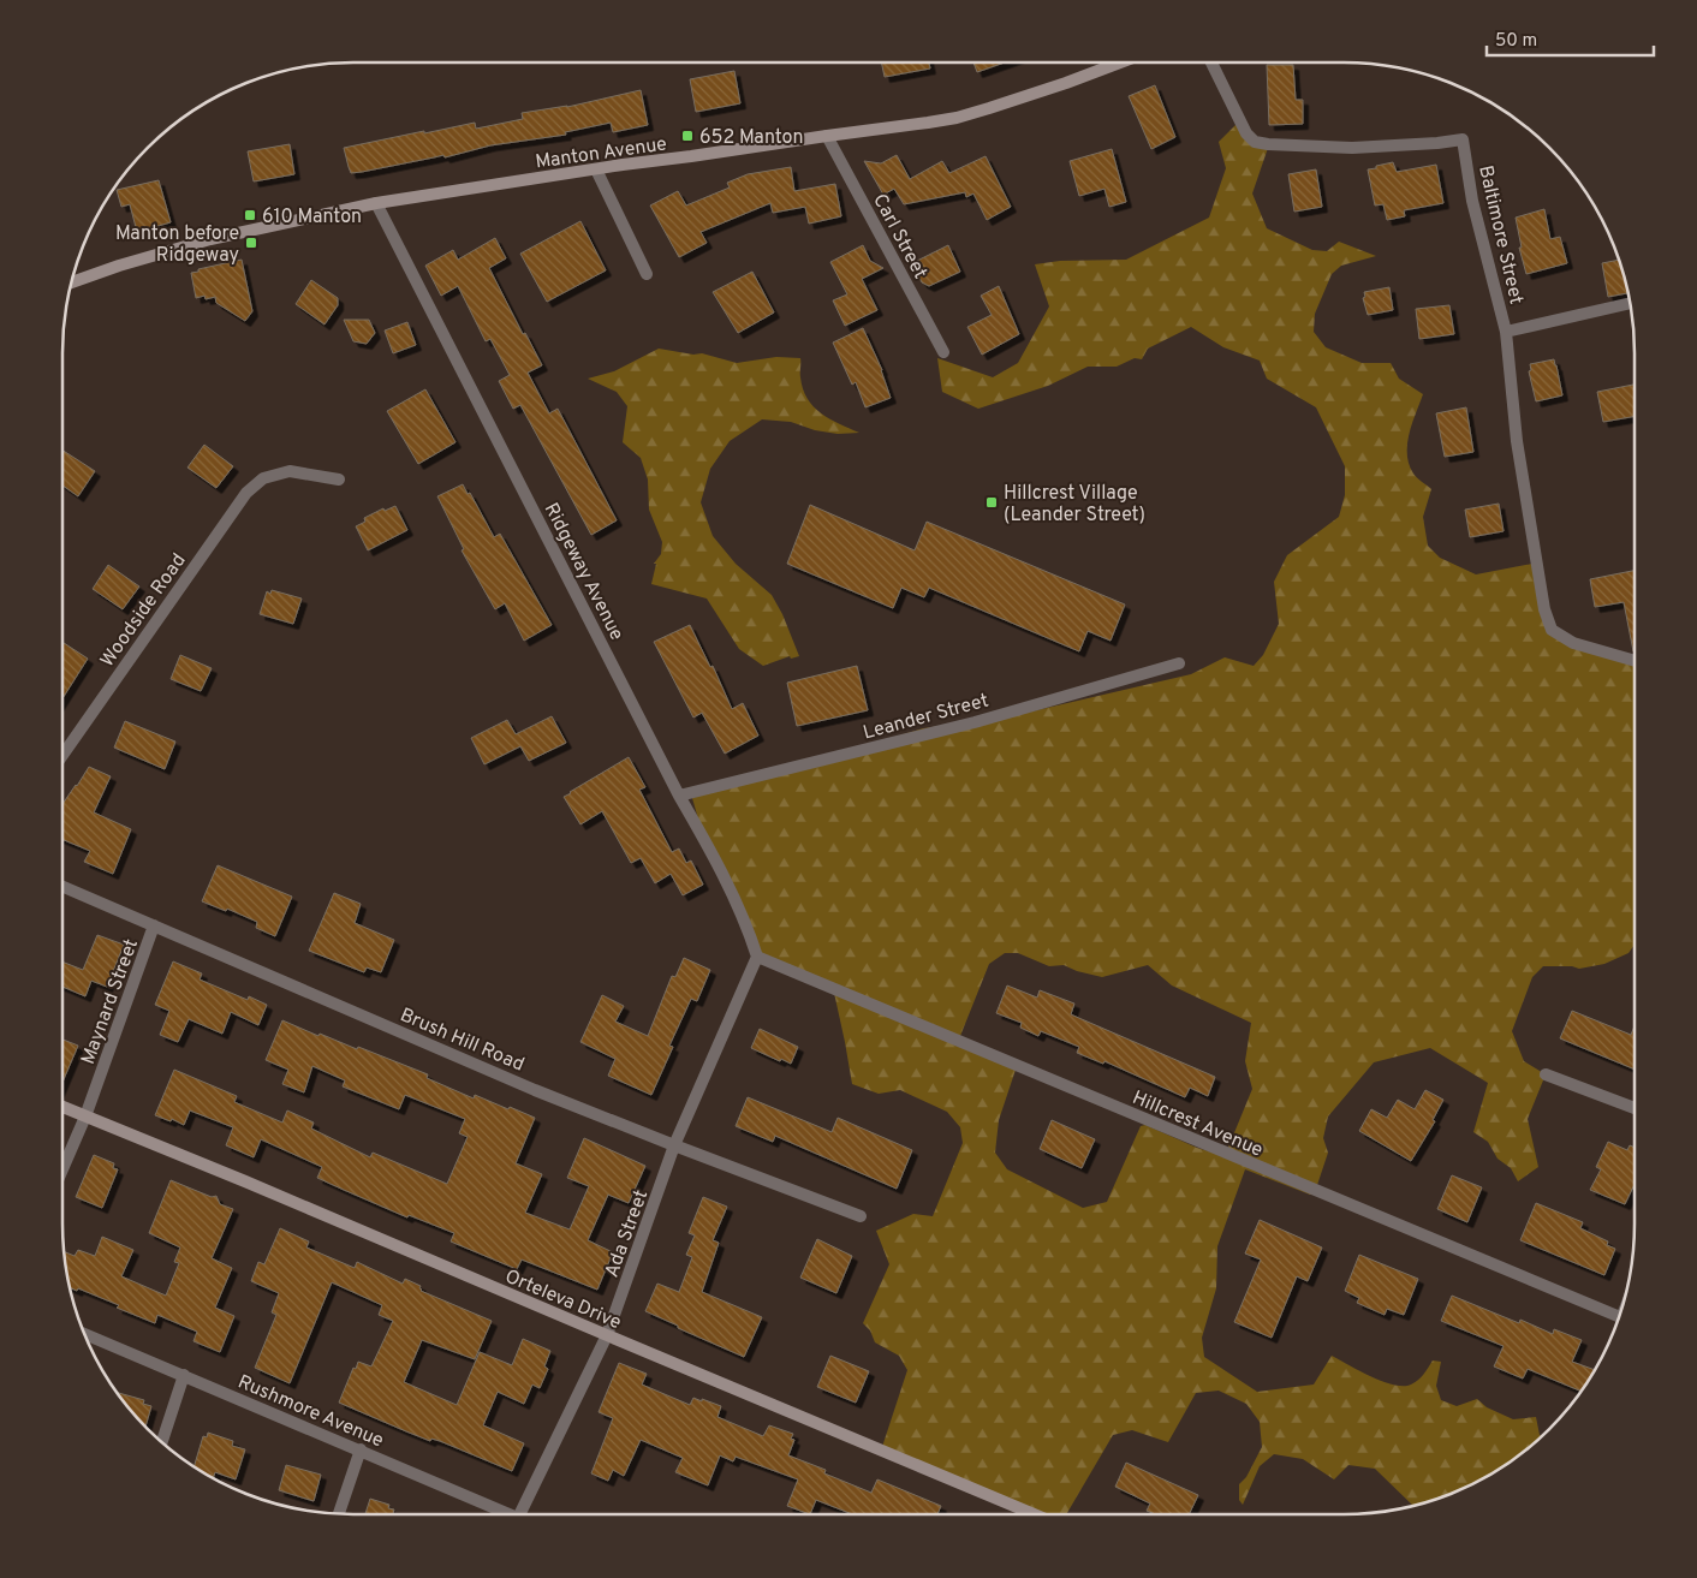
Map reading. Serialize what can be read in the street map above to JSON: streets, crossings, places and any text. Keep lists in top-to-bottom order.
{
  "streets": {
    "main road": ["Manton Avenue", "Orteleva Drive"],
    "street": [
      "Baltimore Street",
      "Carl Street",
      "Ridgeway Avenue",
      "Woodside Road",
      "Leander Street",
      "Maynard Street",
      "Brush Hill Road",
      "Hillcrest Avenue",
      "Ada Street",
      "Rushmore Avenue"
    ]
  },
  "crossings": [
    ["Manton Avenue", "Carl Street"],
    ["Manton Avenue", "Ridgeway Avenue"],
    ["Ridgeway Avenue", "Leander Street"],
    ["Ridgeway Avenue", "Hillcrest Avenue"],
    ["Ridgeway Avenue", "Ada Street"],
    ["Maynard Street", "Brush Hill Road"],
    ["Maynard Street", "Orteleva Drive"],
    ["Brush Hill Road", "Ada Street"],
    ["Hillcrest Avenue", "Ada Street"],
    ["Ada Street", "Orteleva Drive"]
  ],
  "places": {
    "transit": [
      "652 Manton",
      "610 Manton",
      "Manton before Ridgeway",
      "Hillcrest Village (Leander Street)"
    ]
  },
  "scale_bar": "50 m"
}
